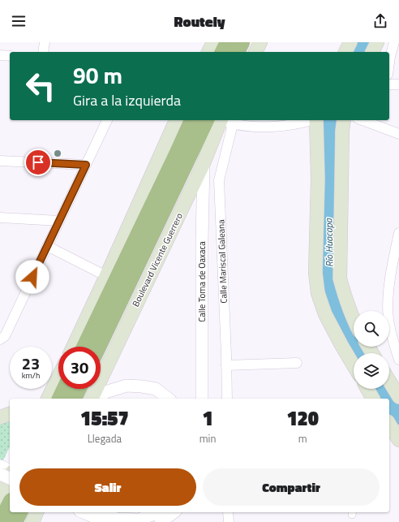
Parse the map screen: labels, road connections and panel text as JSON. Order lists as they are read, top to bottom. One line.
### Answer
{"streets":{"highway":["Boulevard Vicente Guerrero"],"street":["Calle Mariscal Galeana","Calle Toma de Oaxaca"]},"crossings":[["Boulevard Vicente Guerrero","Calle Mariscal Galeana"],["Boulevard Vicente Guerrero","Calle Toma de Oaxaca"]],"water":["Río Huacapa"],"page":{"header":"Routely","turn":["90 m","Gira a la izquierda"],"speed":"23 km/h","limit":"30","eta":["15:57","Llegada","1","min","120","m"],"buttons":["Salir","Compartir"]}}
